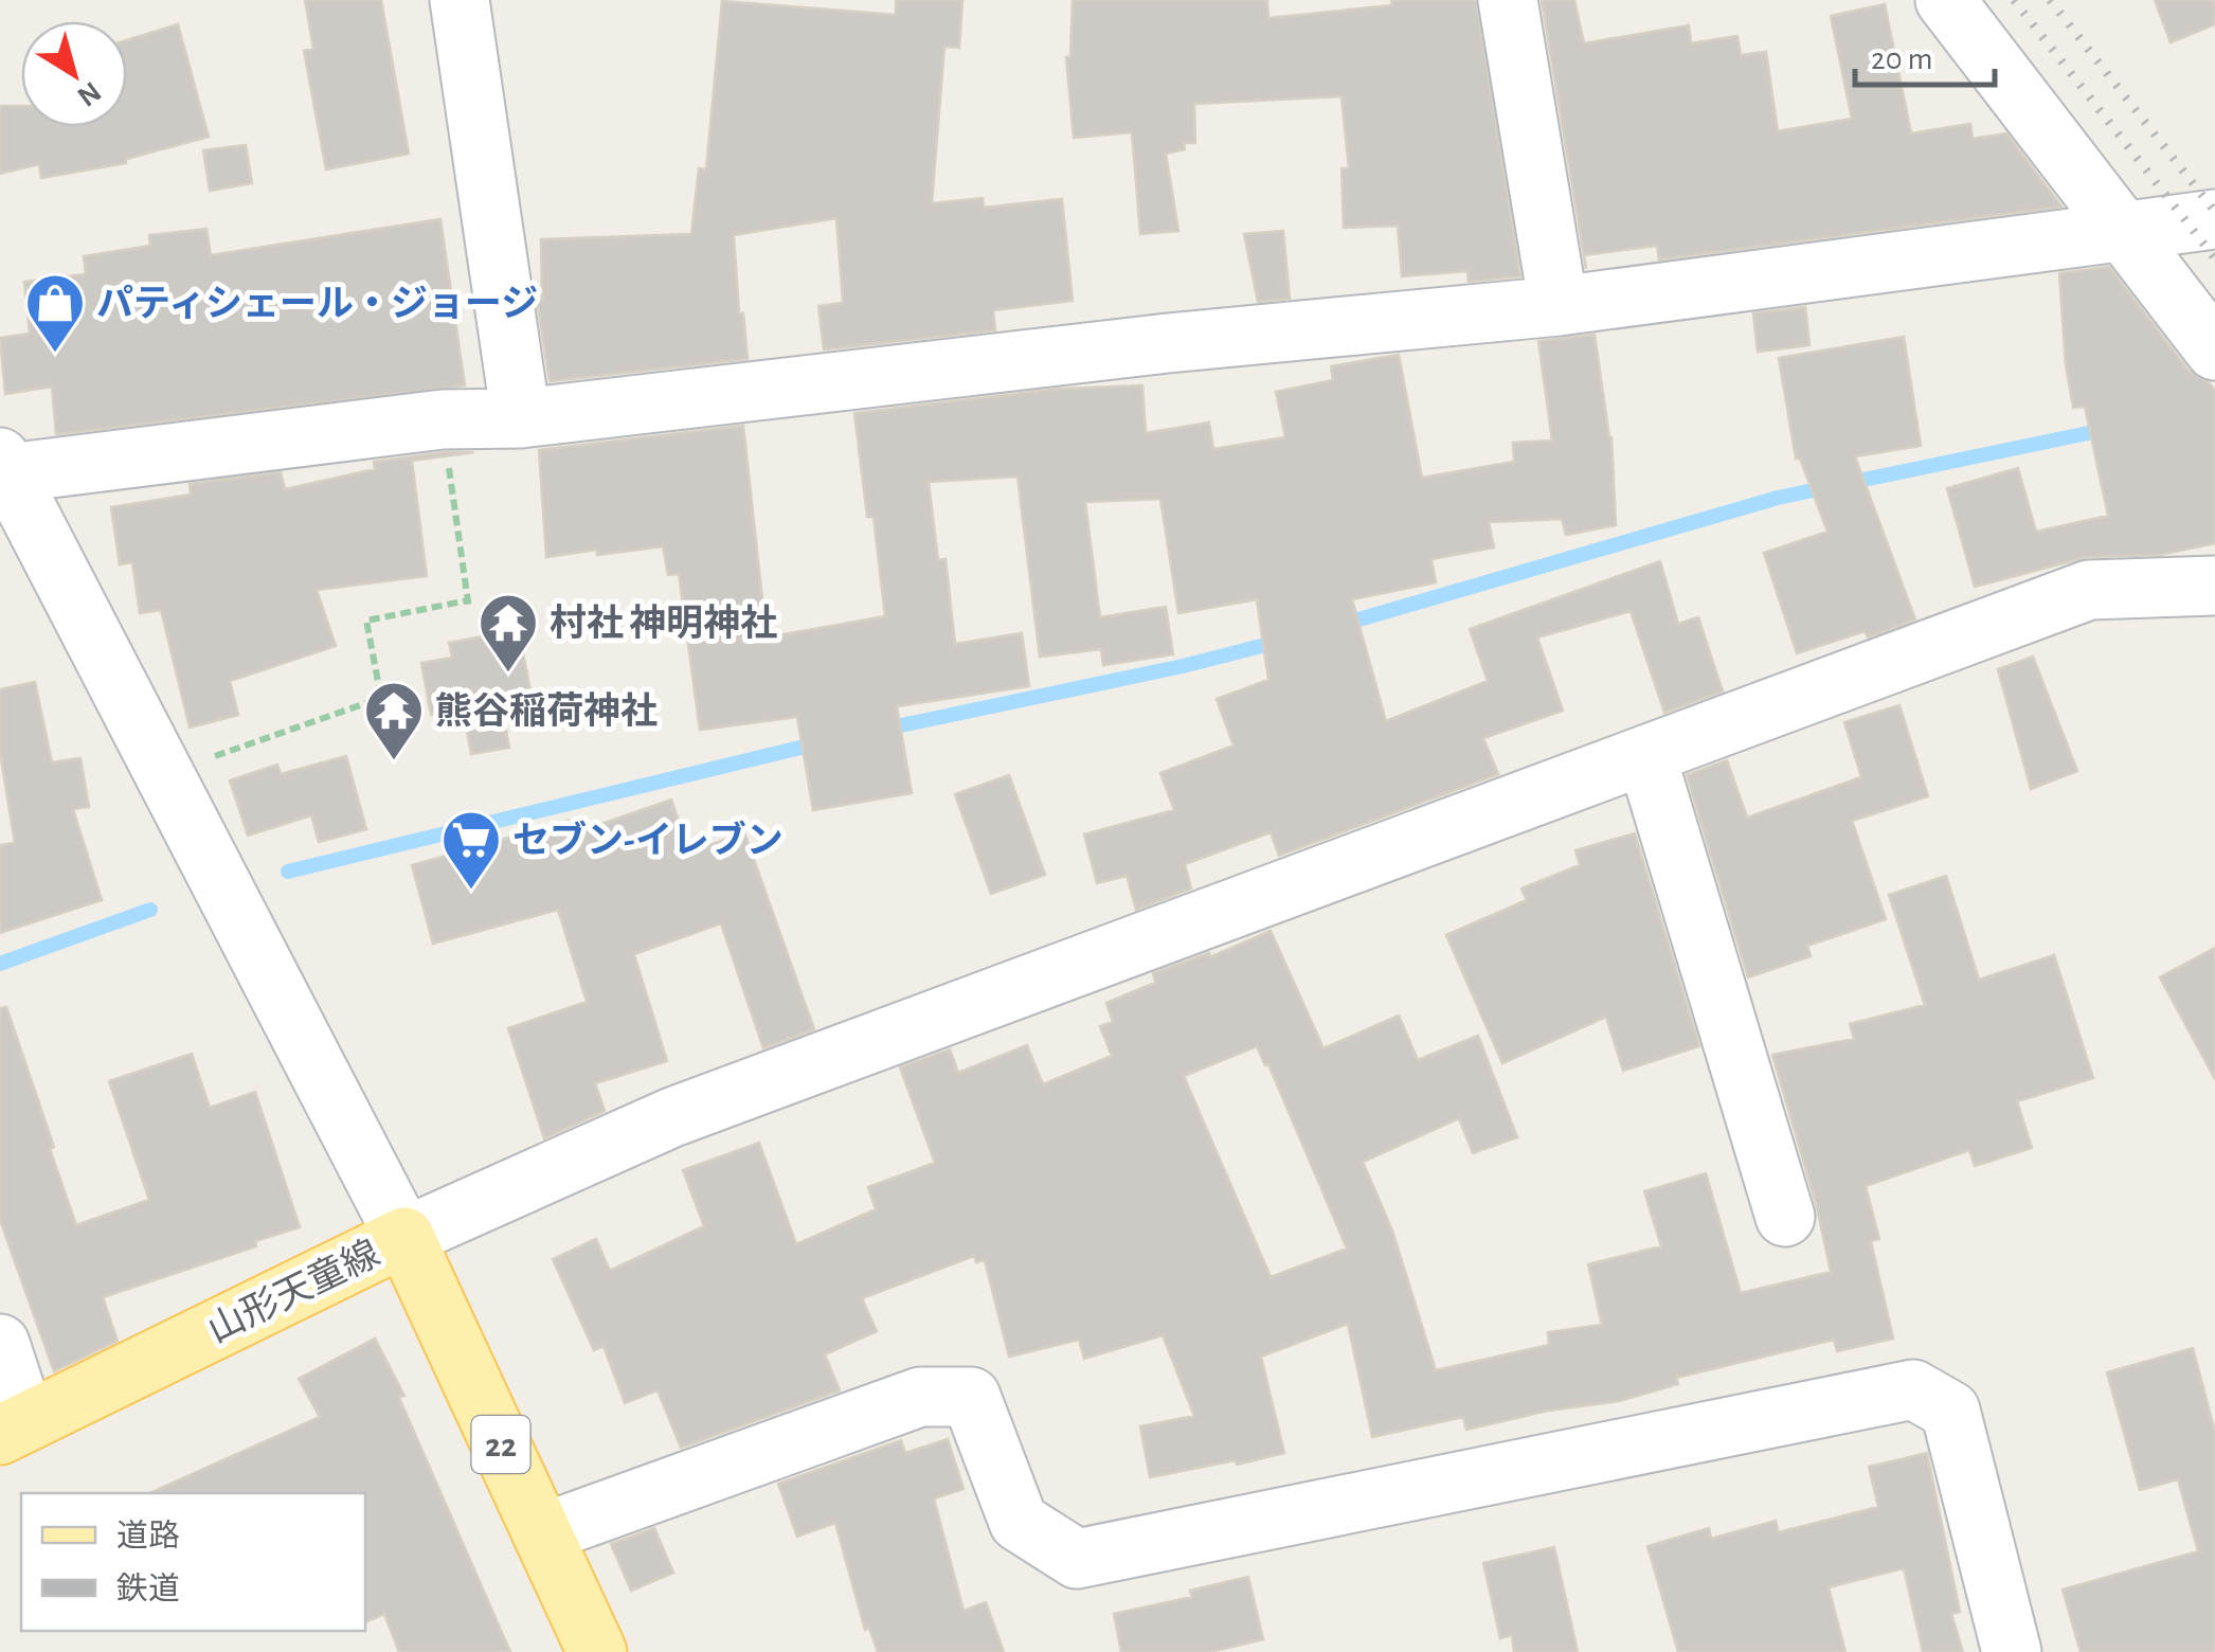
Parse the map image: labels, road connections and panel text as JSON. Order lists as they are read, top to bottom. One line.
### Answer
{"streets":{"main road":["山形天童線","22"]},"places":{"shop":["パティシェール・ジョージ"],"temple":["村社 神明神社","熊谷稲荷神社"],"supermarket":["セブン-イレブン"]},"legend":["道路","鉄道"],"scale_bar":"20 m","north":"bottom right"}
